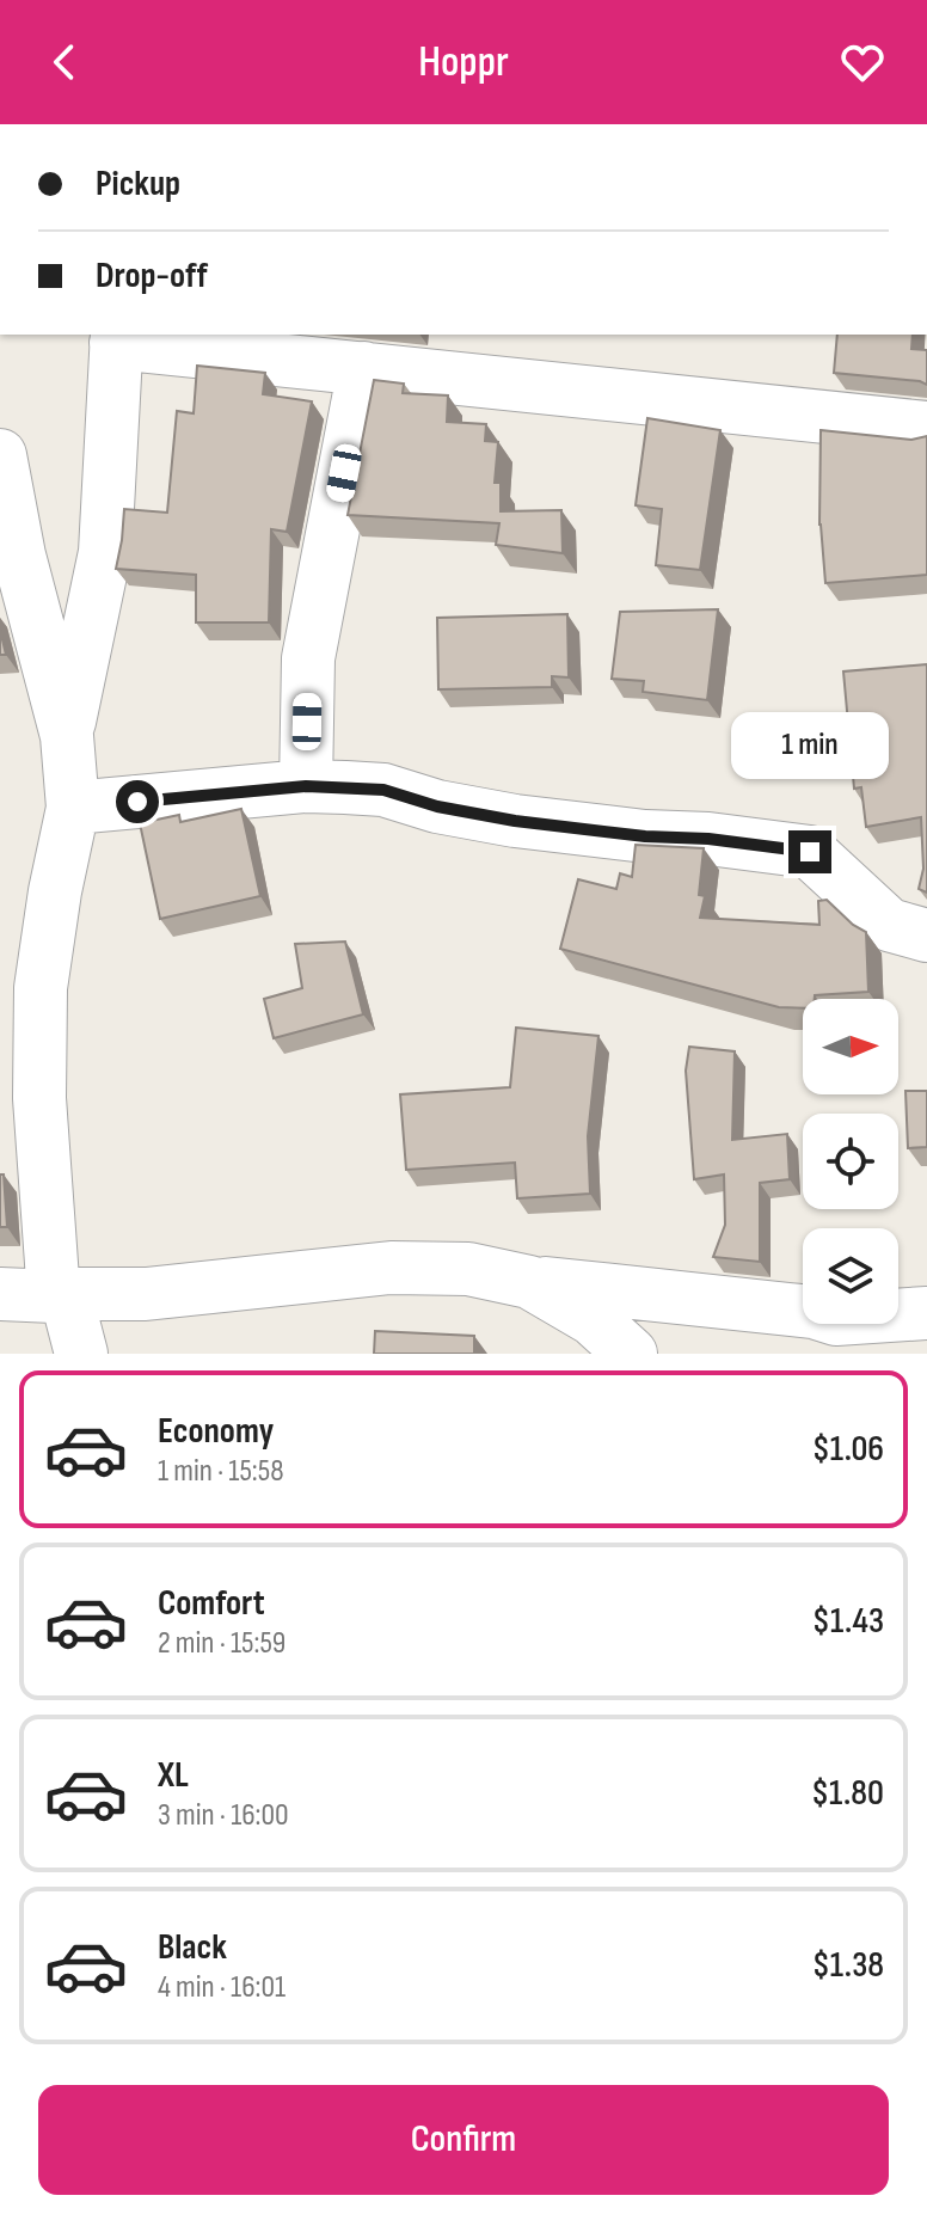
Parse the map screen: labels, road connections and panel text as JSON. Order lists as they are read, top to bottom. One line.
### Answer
{"north":"right","page":{"header":"Hoppr","banner":["Pickup","Drop-off"],"bubble":"1 min","list":[{"name":"Economy","note":"1 min · 15:58","value":"$1.06"},{"name":"Comfort","note":"2 min · 15:59","value":"$1.43"},{"name":"XL","note":"3 min · 16:00","value":"$1.80"},{"name":"Black","note":"4 min · 16:01","value":"$1.38"}],"buttons":"Confirm"}}
